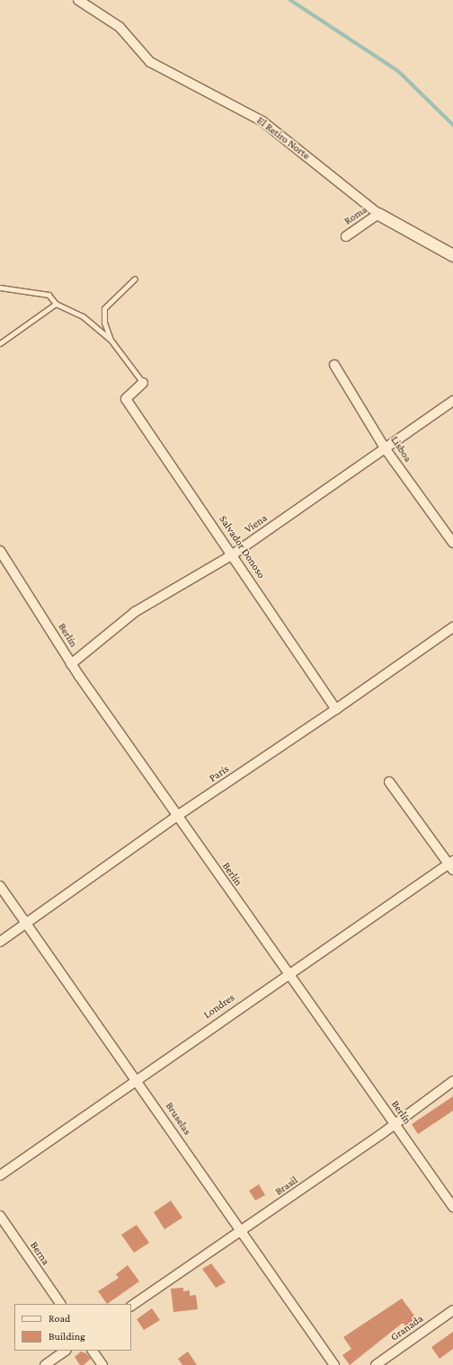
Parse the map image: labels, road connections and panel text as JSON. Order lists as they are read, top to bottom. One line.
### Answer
{"streets":{"street":["El Retiro Norte","Roma","Lisboa","Viena","Salvador Donoso","Berlín","París","Londres","Bruselas","Brasil","Berna","Granada"]},"crossings":[["El Retiro Norte","Roma"],["Lisboa","Viena"],["Viena","Salvador Donoso"],["Viena","Berlín"],["Salvador Donoso","París"],["Berlín","París"],["Berlín","Londres"],["Berlín","Brasil"],["París","Bruselas"],["Londres","Bruselas"],["Bruselas","Brasil"]],"legend":["Road","Building"]}
